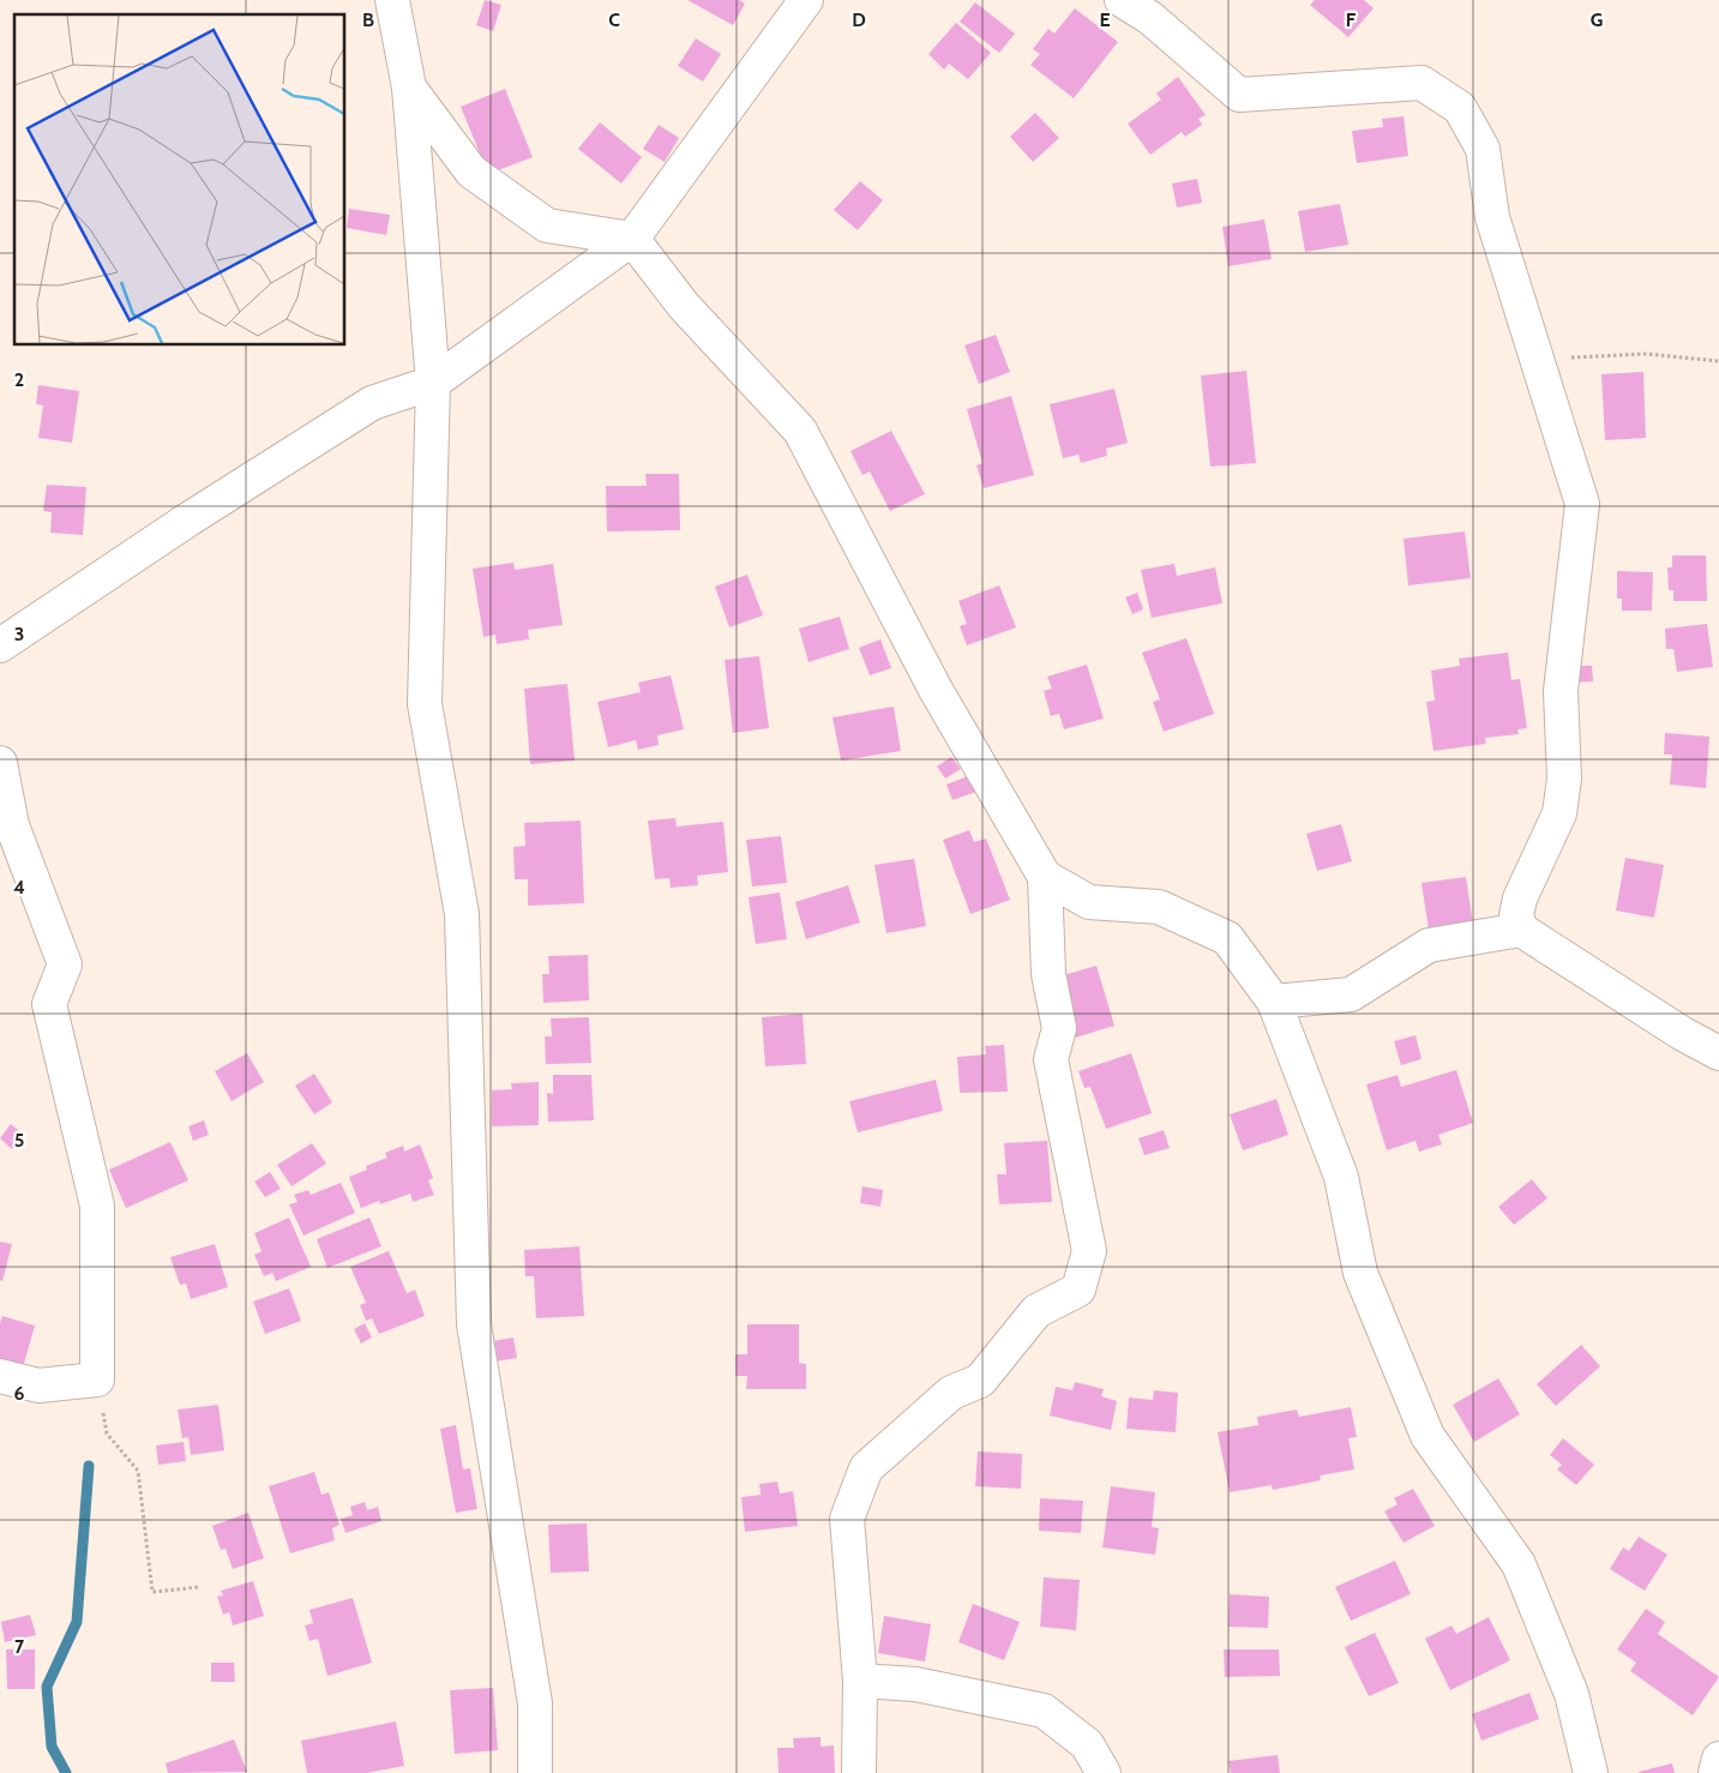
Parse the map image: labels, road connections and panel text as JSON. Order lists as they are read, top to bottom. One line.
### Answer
{"grid":{"columns":["B","C","D","E","F","G"],"rows":["2","3","4","5","6","7"]}}
